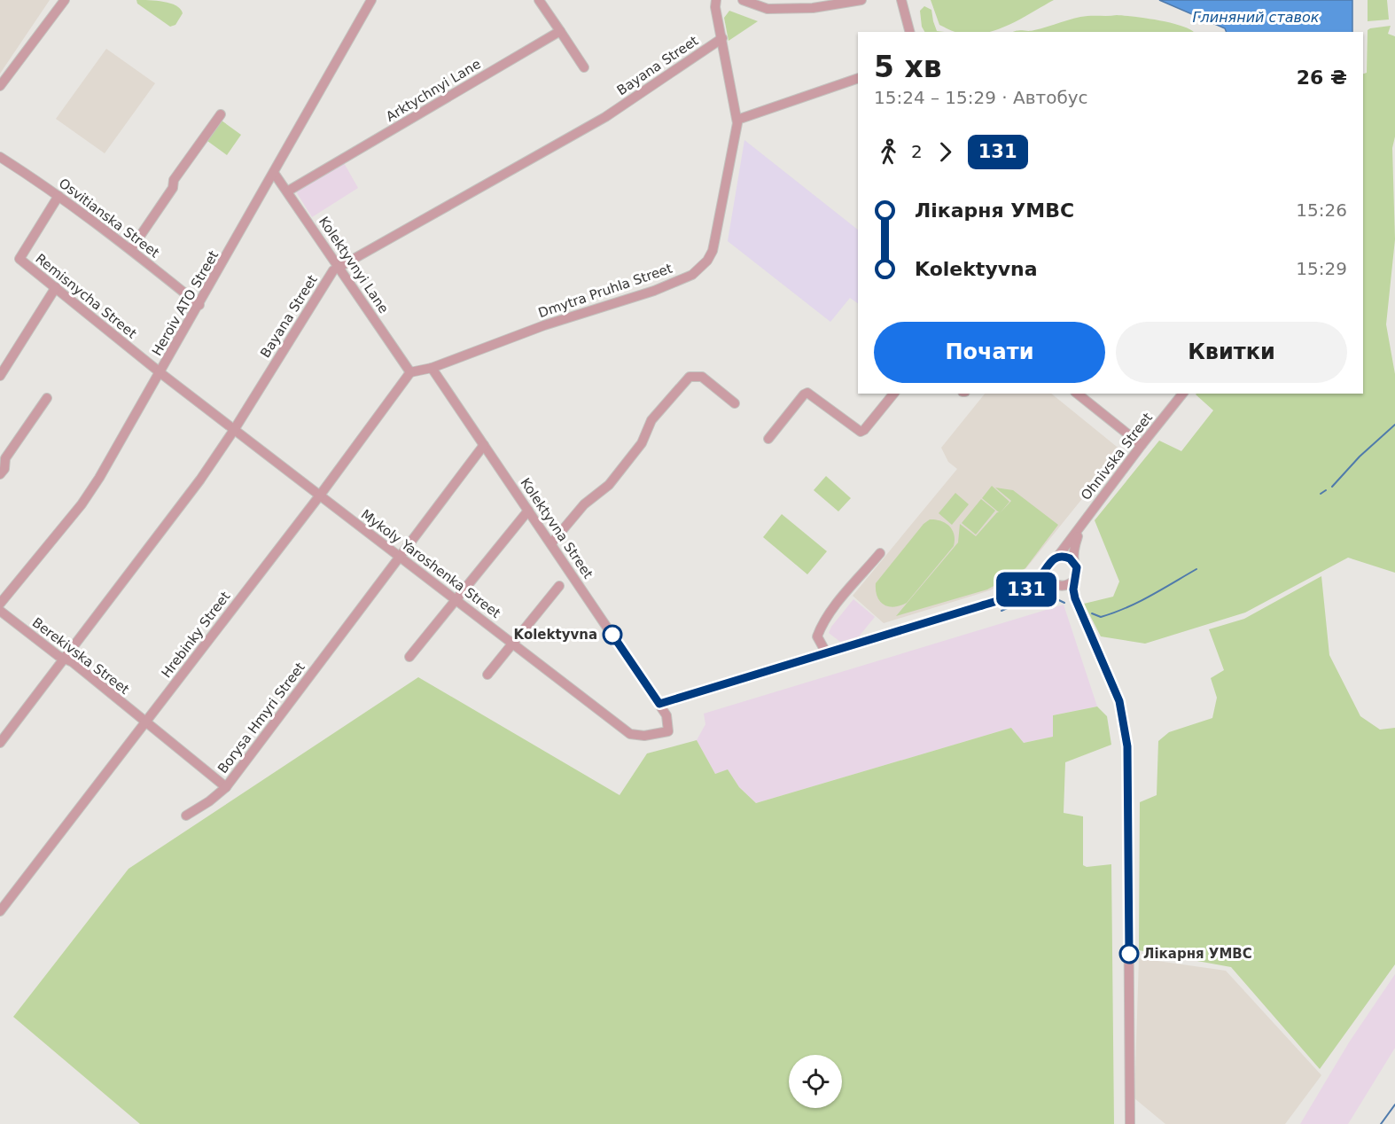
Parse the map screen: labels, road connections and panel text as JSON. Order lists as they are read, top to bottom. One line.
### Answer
{"streets":{"street":["Bayana Street","Arktychnyi Lane","Osvitianska Street","Kolektyvnyi Lane","Dmytra Pruhla Street","Remisnycha Street","Heroiv ATO Street","Ohnivska Street","Kolektyvna Street","Mykoly Yaroshenka Street","Hrebinky Street","Berekivska Street","Borysa Hmyri Street"]},"crossings":[["Bayana Street","Kolektyvnyi Lane"],["Bayana Street","Dmytra Pruhla Street"],["Bayana Street","Mykoly Yaroshenka Street"],["Bayana Street","Berekivska Street"],["Arktychnyi Lane","Kolektyvnyi Lane"],["Osvitianska Street","Remisnycha Street"],["Osvitianska Street","Heroiv ATO Street"],["Kolektyvnyi Lane","Dmytra Pruhla Street"],["Kolektyvnyi Lane","Heroiv ATO Street"],["Kolektyvnyi Lane","Hrebinky Street"],["Dmytra Pruhla Street","Kolektyvna Street"],["Dmytra Pruhla Street","Hrebinky Street"],["Remisnycha Street","Heroiv ATO Street"],["Remisnycha Street","Mykoly Yaroshenka Street"],["Heroiv ATO Street","Mykoly Yaroshenka Street"],["Kolektyvna Street","Mykoly Yaroshenka Street"],["Kolektyvna Street","Borysa Hmyri Street"],["Mykoly Yaroshenka Street","Hrebinky Street"],["Mykoly Yaroshenka Street","Borysa Hmyri Street"],["Hrebinky Street","Berekivska Street"],["Berekivska Street","Borysa Hmyri Street"]],"water":["Глиняний ставок"],"places":["Kolektyvna","Лікарня УМВС"],"lines":["bus line 131"],"page":{"on_map":"131","heading":["5 хв","15:24 – 15:29 · Автобус","26 ₴"],"legs":["2","131"],"list":[{"name":"Лікарня УМВС","value":"15:26"},{"name":"Kolektyvna","value":"15:29"}],"buttons":["Почати","Квитки"]}}
